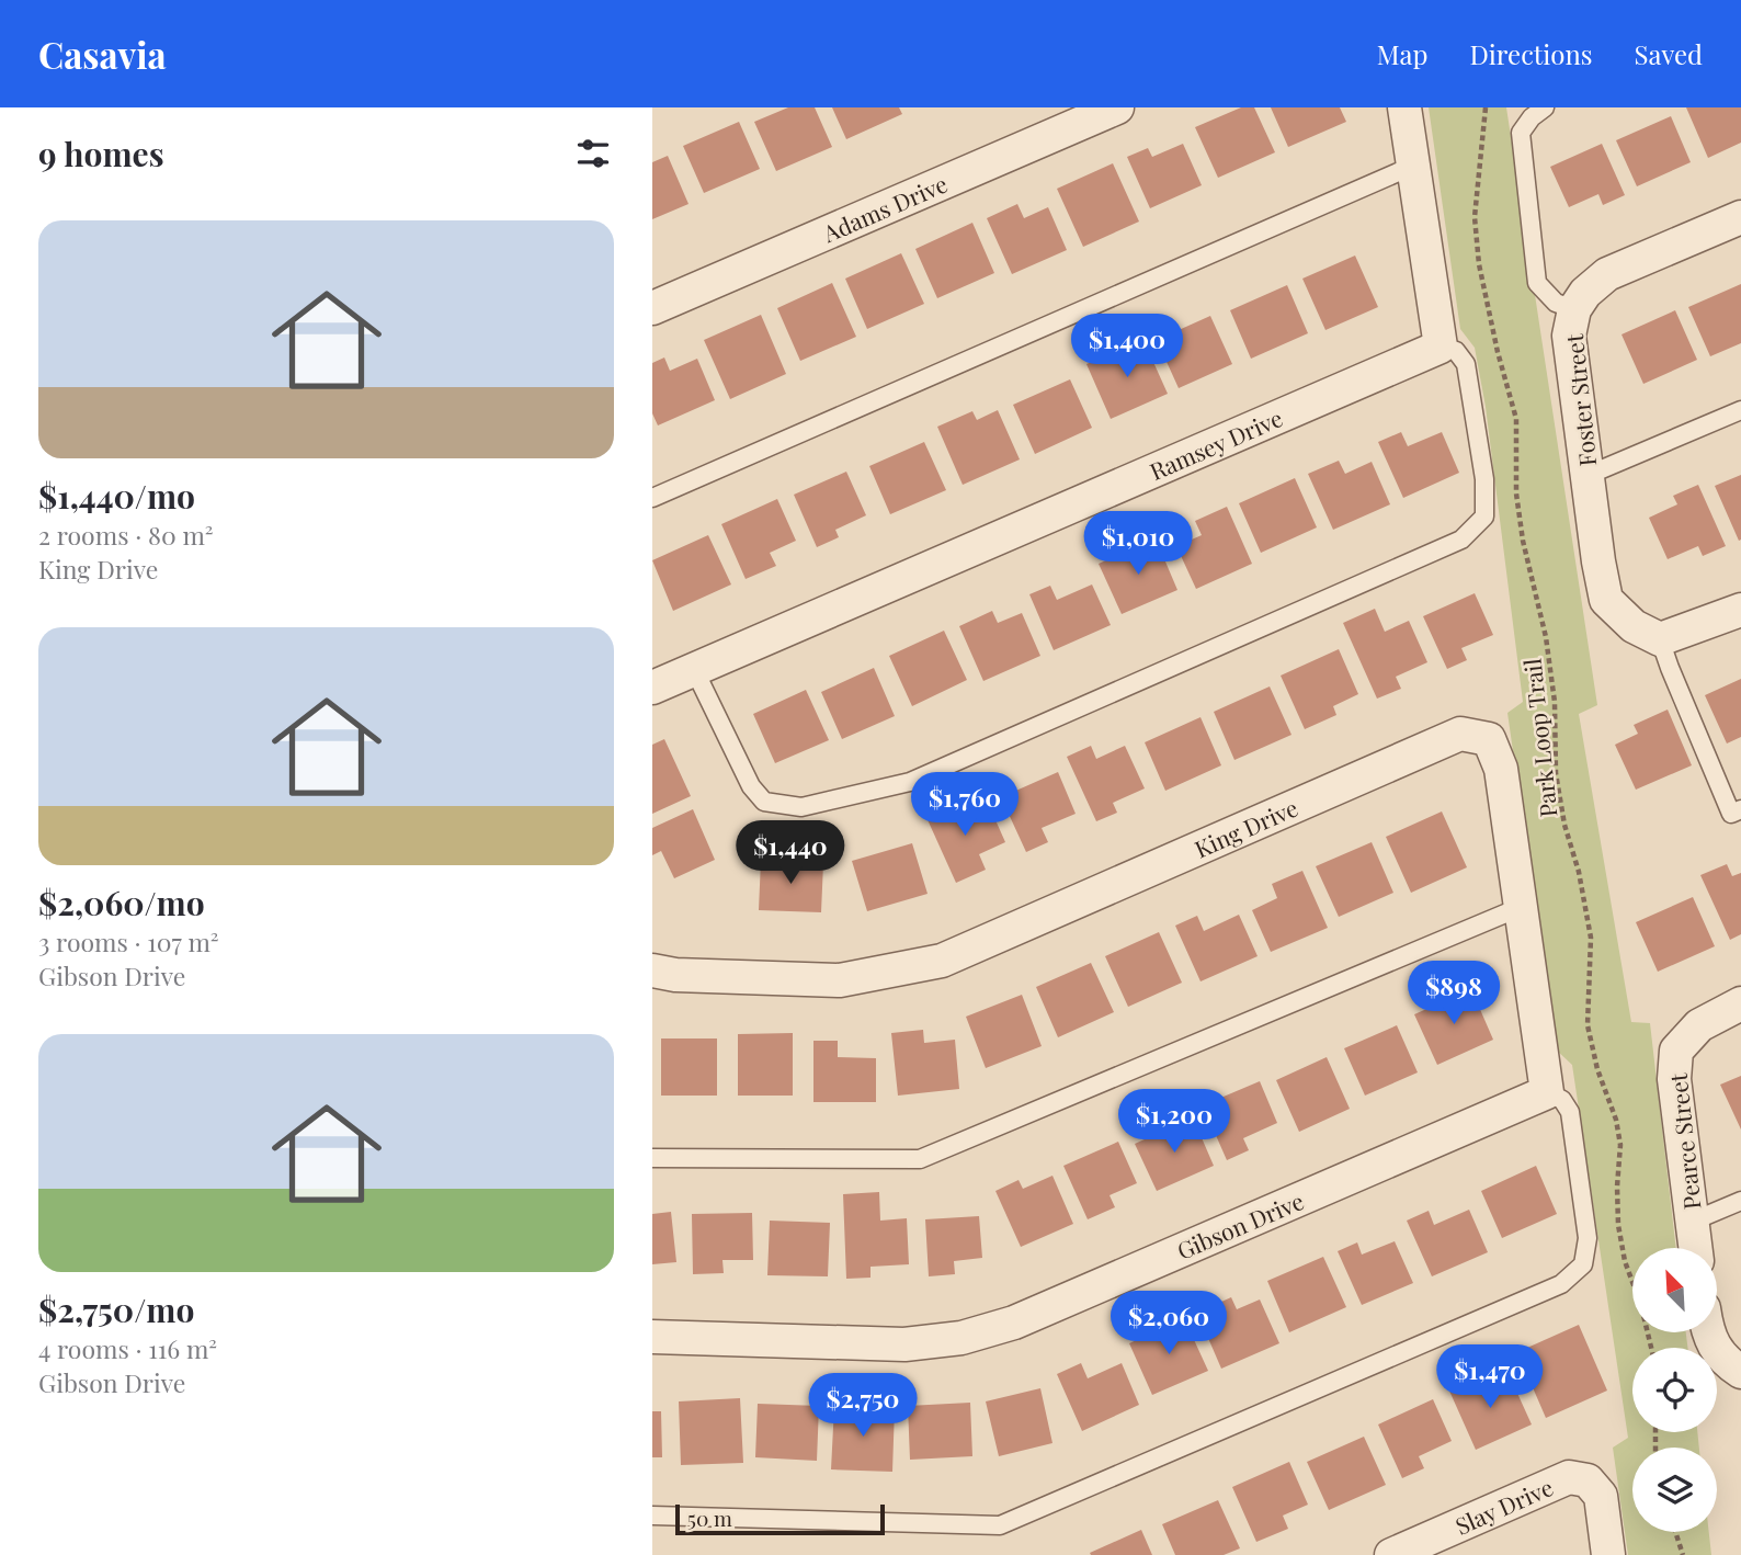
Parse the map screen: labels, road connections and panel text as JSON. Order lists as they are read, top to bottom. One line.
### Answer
{"streets":{"street":["Adams Drive","Foster Street","Ramsey Drive","King Drive","Pearce Street","Gibson Drive","Slay Drive"],"path":["Park Loop Trail"]},"crossings":[["King Drive","Gibson Drive"]],"scale_bar":"50 m","north":"top left","page":{"header":"Casavia","nav":["Map","Directions","Saved"],"heading":"9 homes","list":[{"name":"$1,440/mo","note":"2 rooms · 80 m² · King Drive"},{"name":"$2,060/mo","note":"3 rooms · 107 m² · Gibson Drive"},{"name":"$2,750/mo","note":"4 rooms · 116 m² · Gibson Drive"}],"price":["$1,400","$1,010","$1,760","$1,440","$898","$1,200","$2,060","$1,470","$2,750"],"scale":"50 m"}}
